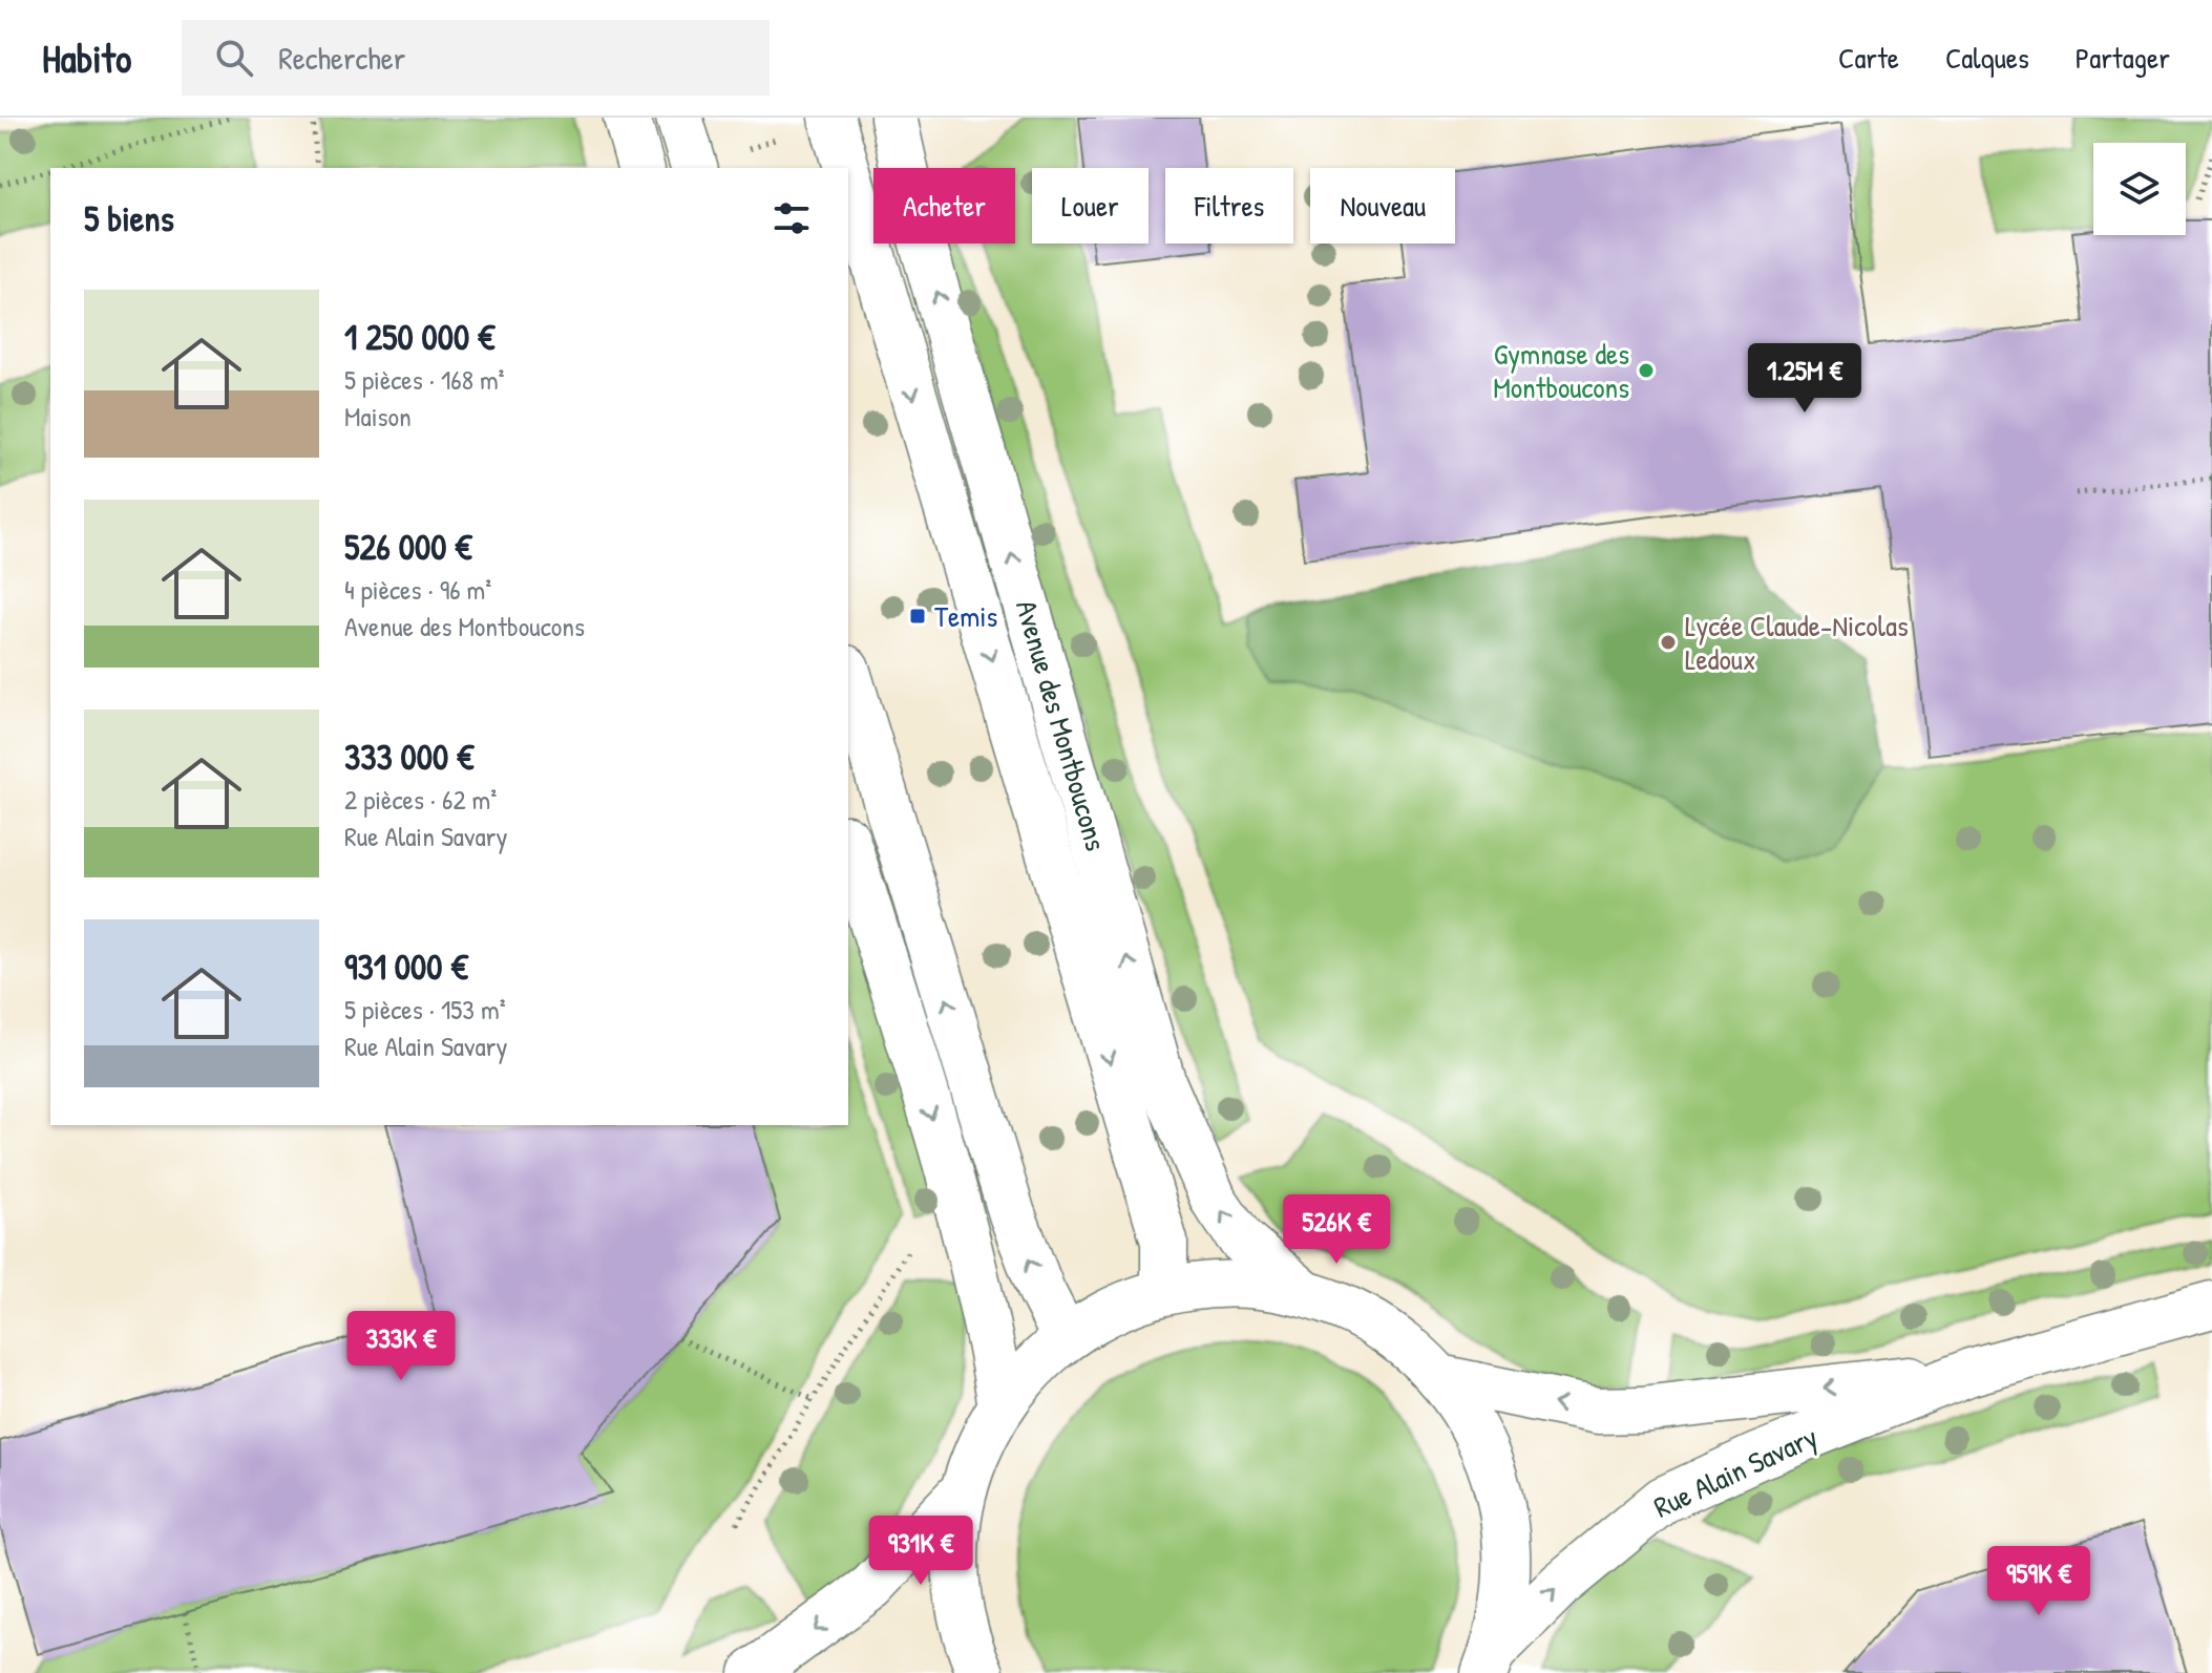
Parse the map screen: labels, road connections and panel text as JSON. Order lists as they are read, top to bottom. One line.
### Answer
{"streets":{"street":["Avenue des Montboucons","Rue Alain Savary"]},"places":{"other":["Gymnase des Montboucons","Lycée Claude-Nicolas Ledoux"],"transit":["Temis"]},"page":{"header":"Habito","search":"Rechercher","nav":["Carte","Calques","Partager"],"chip":["Acheter","Louer","Filtres","Nouveau"],"heading":"5 biens","list":[{"name":"1 250 000 €","note":"5 pièces · 168 m² · Maison"},{"name":"526 000 €","note":"4 pièces · 96 m² · Avenue des Montboucons"},{"name":"333 000 €","note":"2 pièces · 62 m² · Rue Alain Savary"},{"name":"931 000 €","note":"5 pièces · 153 m² · Rue Alain Savary"}],"price":["1.25M €","526K €","333K €","931K €","959K €"]}}
